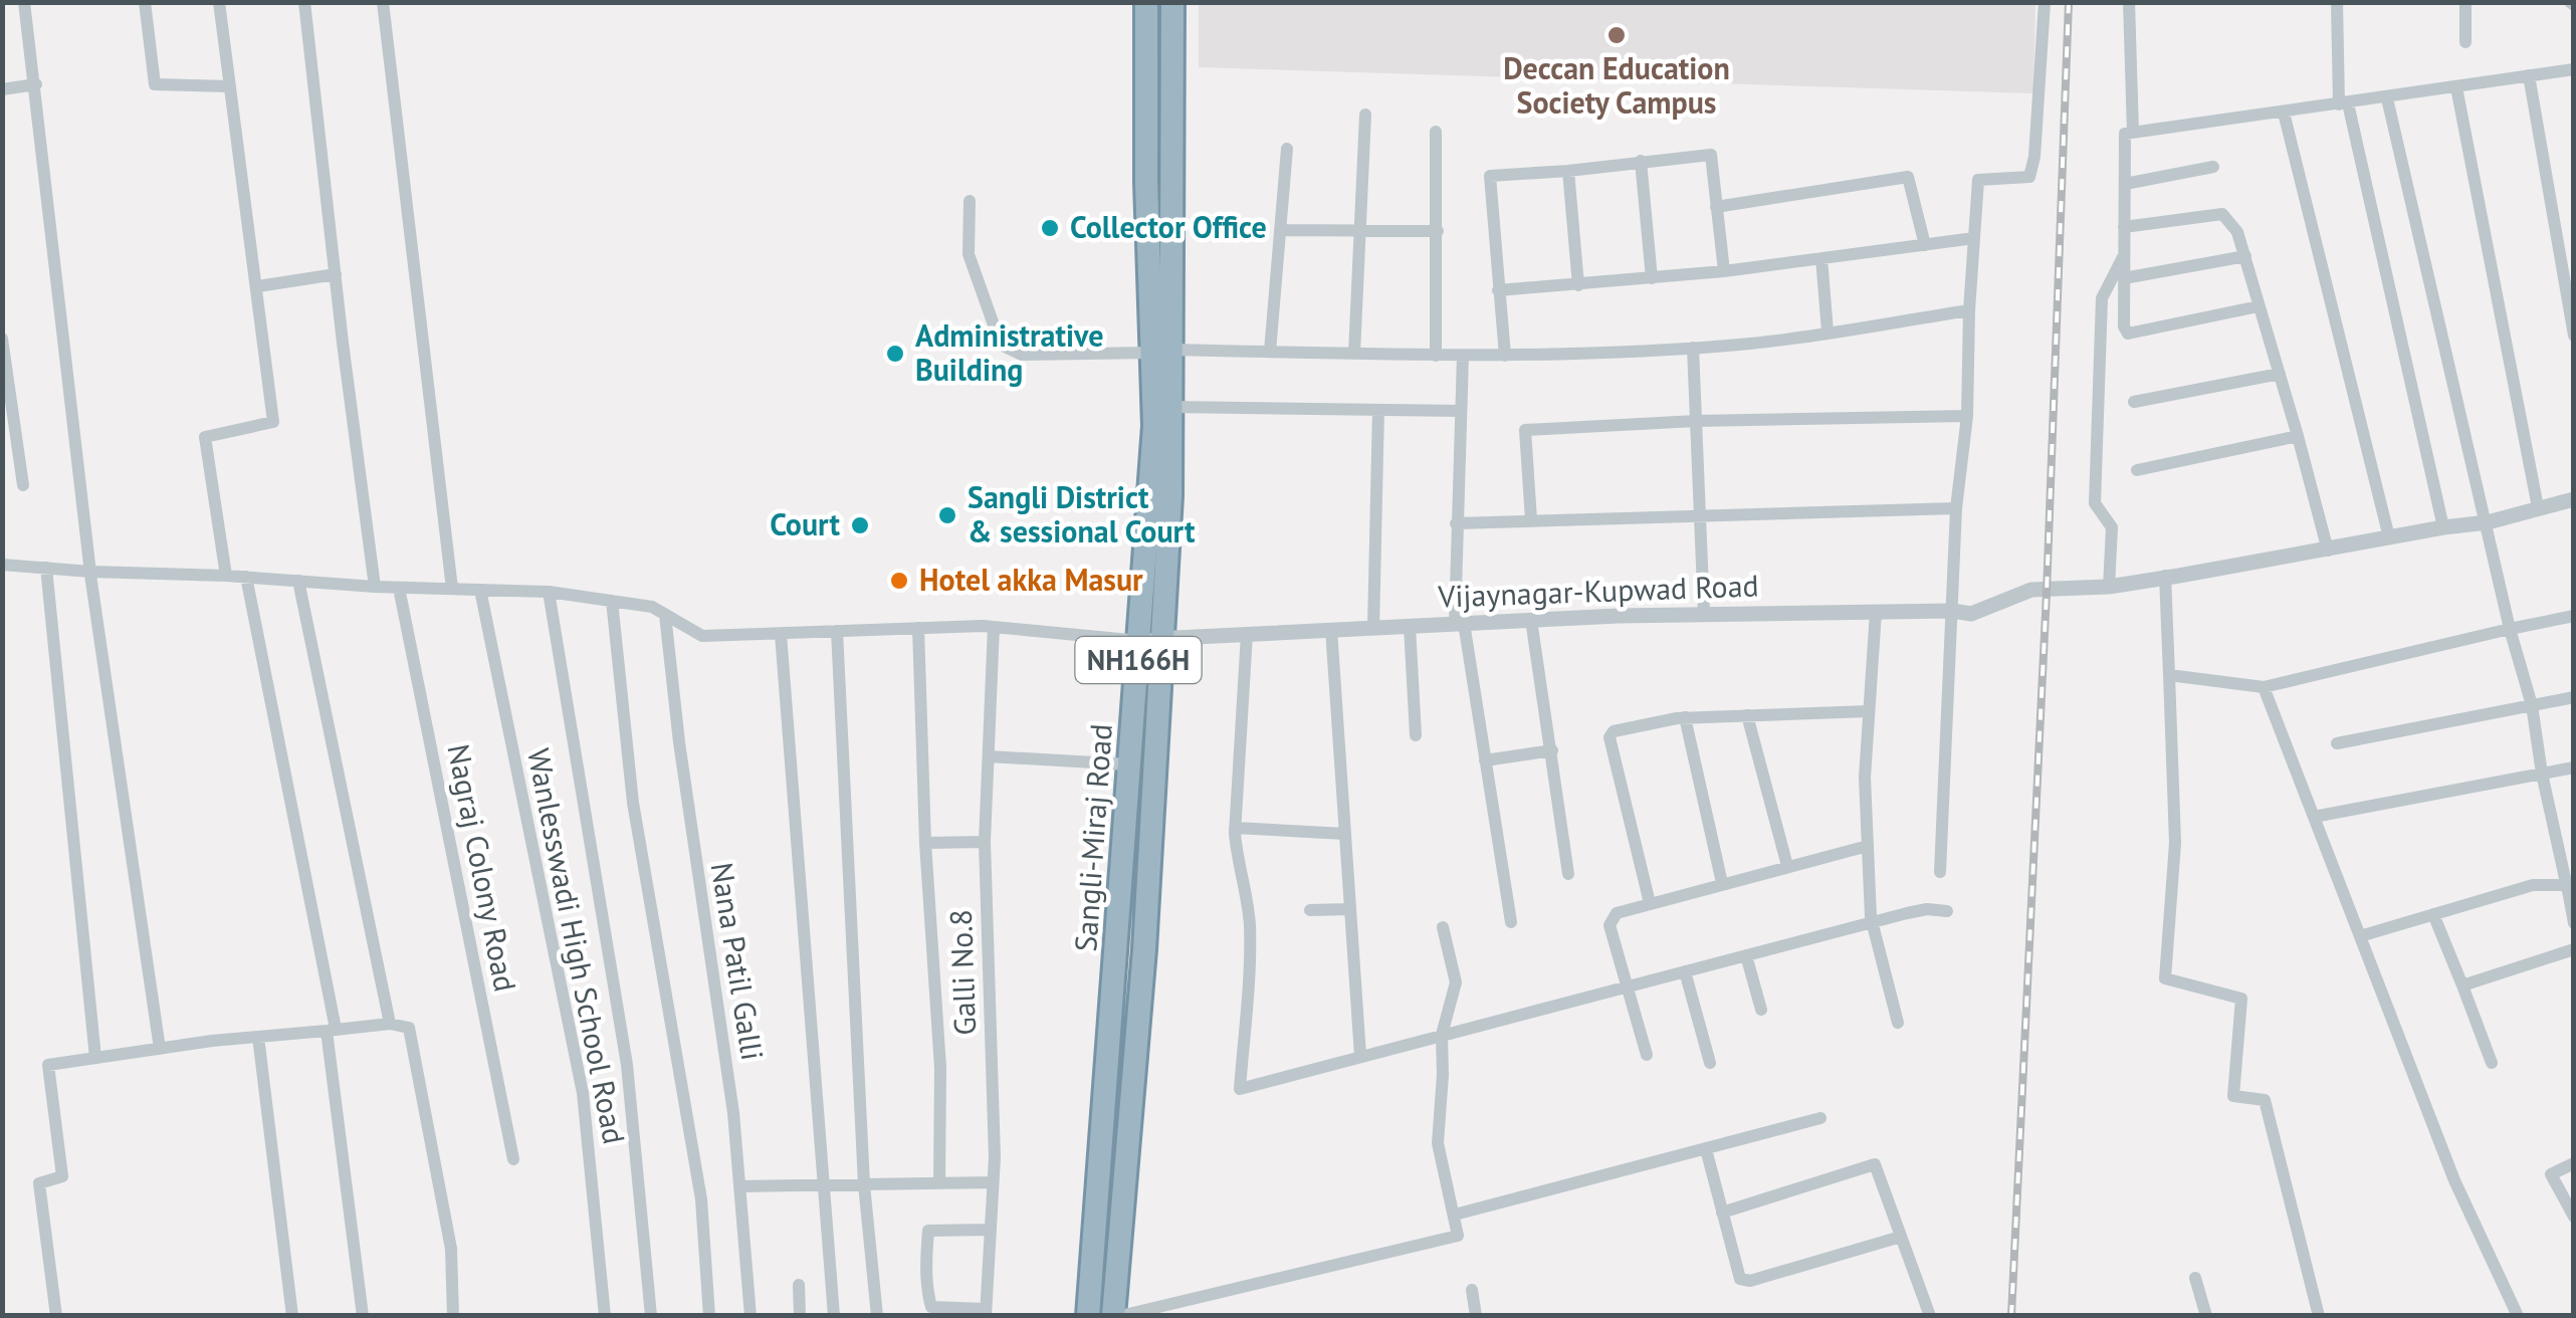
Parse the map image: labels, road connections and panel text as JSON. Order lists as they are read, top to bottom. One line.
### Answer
{"streets":{"highway":["NH166H","Sangli-Miraj Road"],"street":["Vijaynagar-Kupwad Road","Nagraj Colony Road","Wanlesswadi High School Road","Nana Patil Galli","Galli No.8"]},"crossings":[["Vijaynagar-Kupwad Road","Sangli-Miraj Road"]],"places":["Deccan Education Society Campus","Collector Office","Administrative Building","Sangli District & sessional Court","Court","Hotel akka Masur"]}
